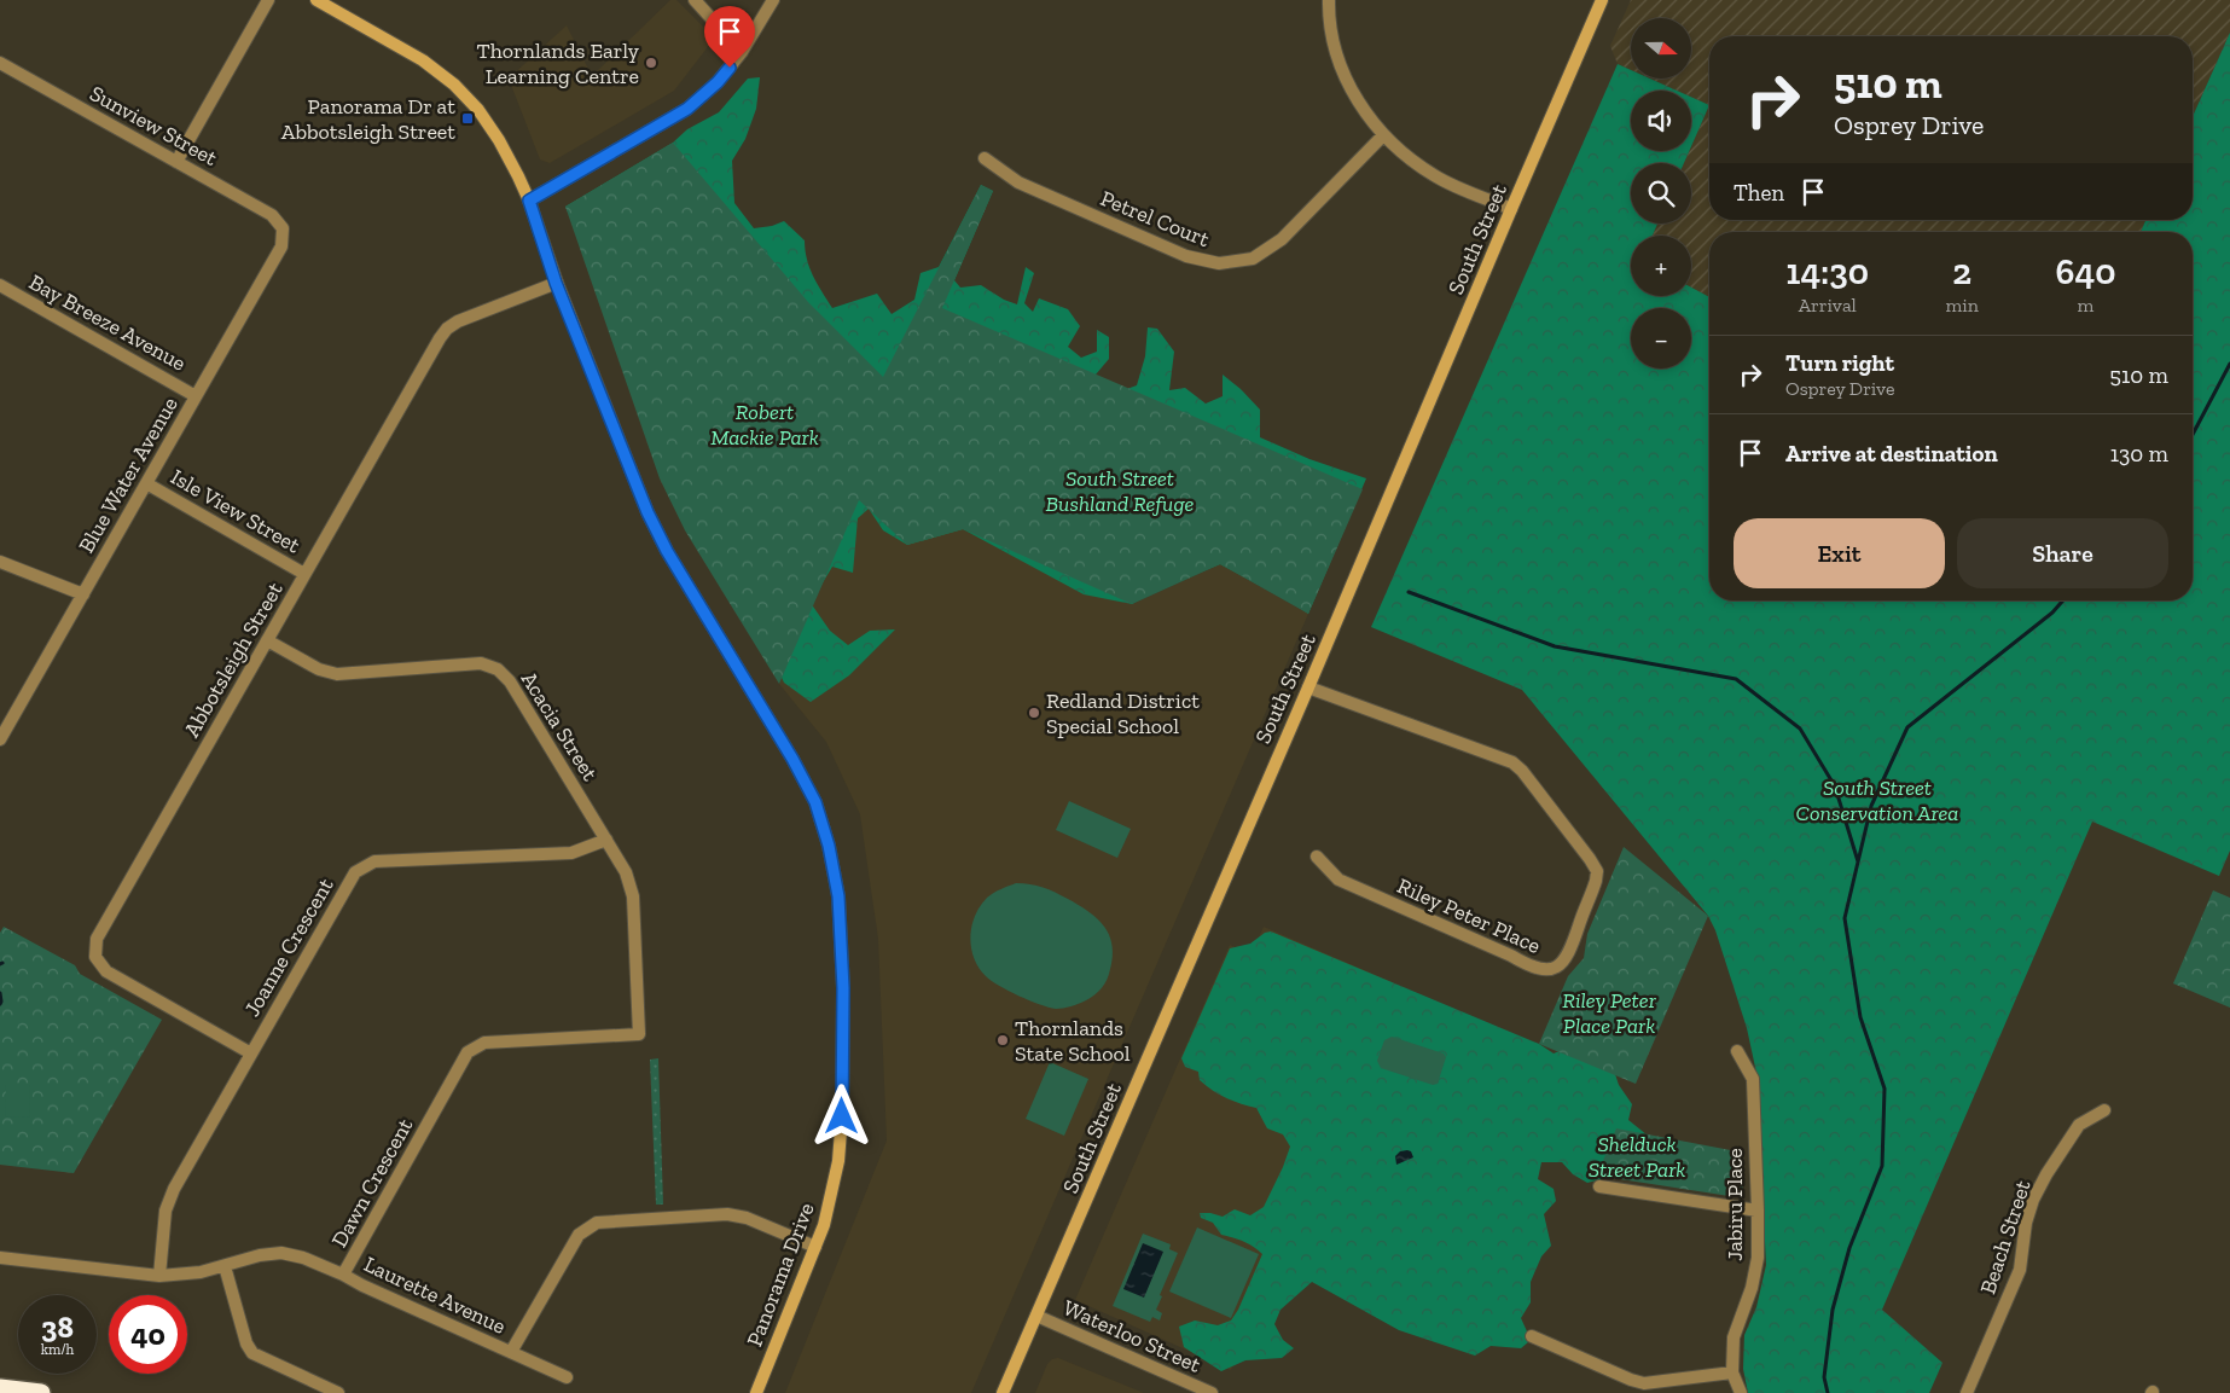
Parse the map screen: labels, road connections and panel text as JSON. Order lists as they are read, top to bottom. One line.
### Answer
{"streets":{"street":["Sunview Street","Petrel Court","South Street","Bay Breeze Avenue","Blue Water Avenue","Isle View Street","Abbotsleigh Street","Acacia Street","Riley Peter Place","Joanne Crescent","Dawn Crescent","Jabiru Place","Beach Street","Panorama Drive","Laurette Avenue","Waterloo Street"]},"crossings":[["Sunview Street","Blue Water Avenue"],["South Street","Riley Peter Place"],["South Street","Waterloo Street"],["Bay Breeze Avenue","Blue Water Avenue"],["Blue Water Avenue","Isle View Street"],["Isle View Street","Abbotsleigh Street"],["Abbotsleigh Street","Acacia Street"],["Abbotsleigh Street","Joanne Crescent"],["Abbotsleigh Street","Panorama Drive"],["Acacia Street","Joanne Crescent"],["Acacia Street","Dawn Crescent"],["Joanne Crescent","Dawn Crescent"],["Dawn Crescent","Laurette Avenue"],["Panorama Drive","Laurette Avenue"]],"parks":["Robert Mackie Park","South Street Bushland Refuge","South Street Conservation Area","Riley Peter Place Park","Shelduck Street Park"],"places":{"other":["Thornlands Early Learning Centre","Redland District Special School","Thornlands State School"],"transit":["Panorama Dr at Abbotsleigh Street"]},"north":"right","page":{"map_buttons":["+","−"],"turn":["510 m","Osprey Drive"],"then":"Then","eta":["14:30","Arrival","2","min","640","m"],"list":[{"name":"Turn right","note":"Osprey Drive","value":"510 m"},{"name":"Arrive at destination","value":"130 m"}],"buttons":["Exit","Share"],"speed":"38 km/h","limit":"40"}}
